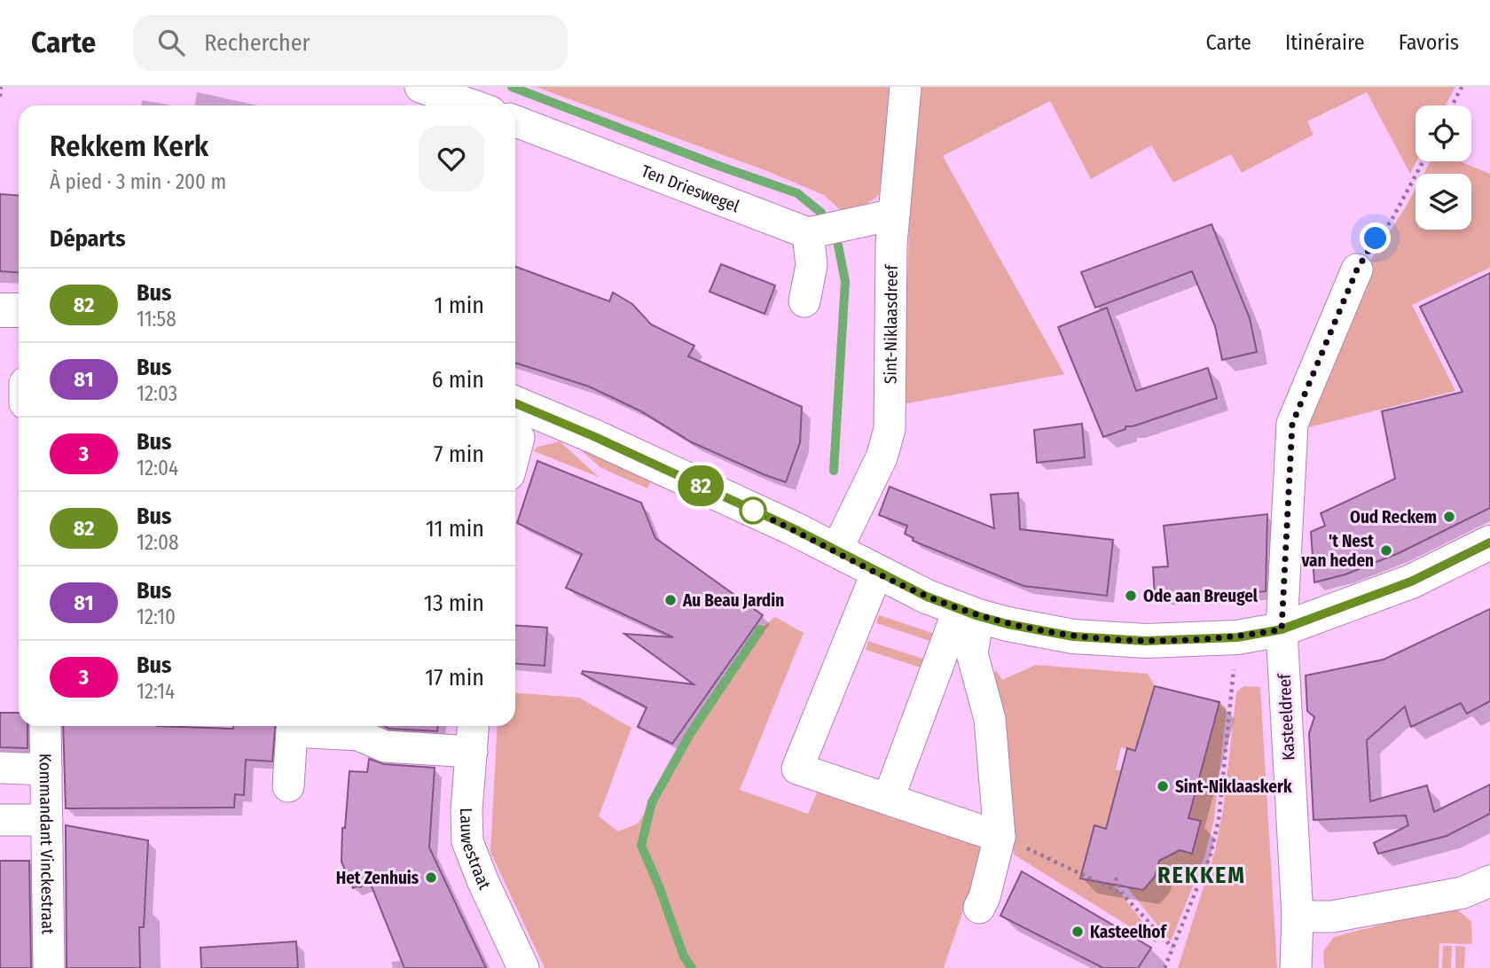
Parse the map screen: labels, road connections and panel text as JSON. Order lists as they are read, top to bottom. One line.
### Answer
{"streets":{"street":["Ten Drieswegel","Sint-Niklaasdreef","Kasteeldreef","Kommandant Vinckestraat","Lauwestraat"]},"districts":["REKKEM"],"places":["Oud Reckem","'t Nest van heden","Ode aan Breugel","Au Beau Jardin","Sint-Niklaaskerk","Het Zenhuis","Kasteelhof"],"lines":["bus line 82"],"page":{"header":"Carte","search":"Rechercher","nav":["Carte","Itinéraire","Favoris"],"on_map":"82","heading":[["Rekkem Kerk","À pied · 3 min · 200 m"],"Départs"],"list":[{"mark":"82","name":"Bus","note":"11:58","value":"1 min"},{"mark":"81","name":"Bus","note":"12:03","value":"6 min"},{"mark":"3","name":"Bus","note":"12:04","value":"7 min"},{"mark":"82","name":"Bus","note":"12:08","value":"11 min"},{"mark":"81","name":"Bus","note":"12:10","value":"13 min"},{"mark":"3","name":"Bus","note":"12:14","value":"17 min"}]}}
